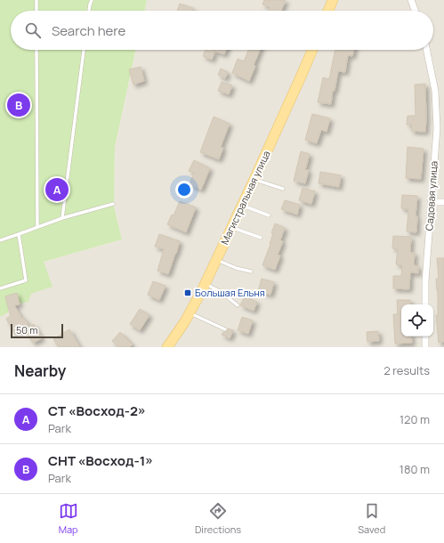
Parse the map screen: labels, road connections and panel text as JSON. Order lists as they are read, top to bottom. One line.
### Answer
{"streets":{"main road":["Магистральная улица"],"street":["Садовая улица"]},"places":{"transit":["Большая Ельня"]},"scale_bar":"50 m","page":{"search":"Search here","pins":["B","A"],"scale":"50 m","heading":["Nearby","2 results"],"list":[{"mark":"A","name":"СТ «Восход-2»","note":"Park","value":"120 m"},{"mark":"B","name":"СНТ «Восход-1»","note":"Park","value":"180 m"}],"nav":["Map","Directions","Saved"]}}
